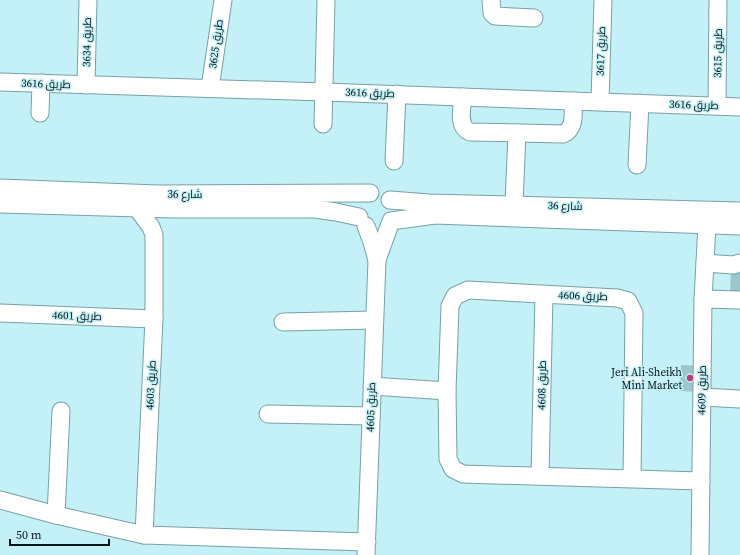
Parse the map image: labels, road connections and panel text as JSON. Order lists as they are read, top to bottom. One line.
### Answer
{"streets":{"street":["طريق 3634","طريق 3625","طريق 3617","طريق 3615","طريق 3616","شارع 36","طريق 4606","طريق 4601","طريق 4603","طريق 4608","طريق 4609","طريق 4605"]},"crossings":[["طريق 3634","طريق 3616"],["طريق 3625","طريق 3616"],["طريق 3617","طريق 3616"],["طريق 3615","طريق 3616"],["شارع 36","طريق 4603"],["شارع 36","طريق 4609"],["شارع 36","طريق 4605"],["طريق 4606","طريق 4608"],["طريق 4606","طريق 4609"],["طريق 4601","طريق 4603"]],"places":["Jeri Ali-Sheikh Mini Market"],"scale_bar":"50 m"}
